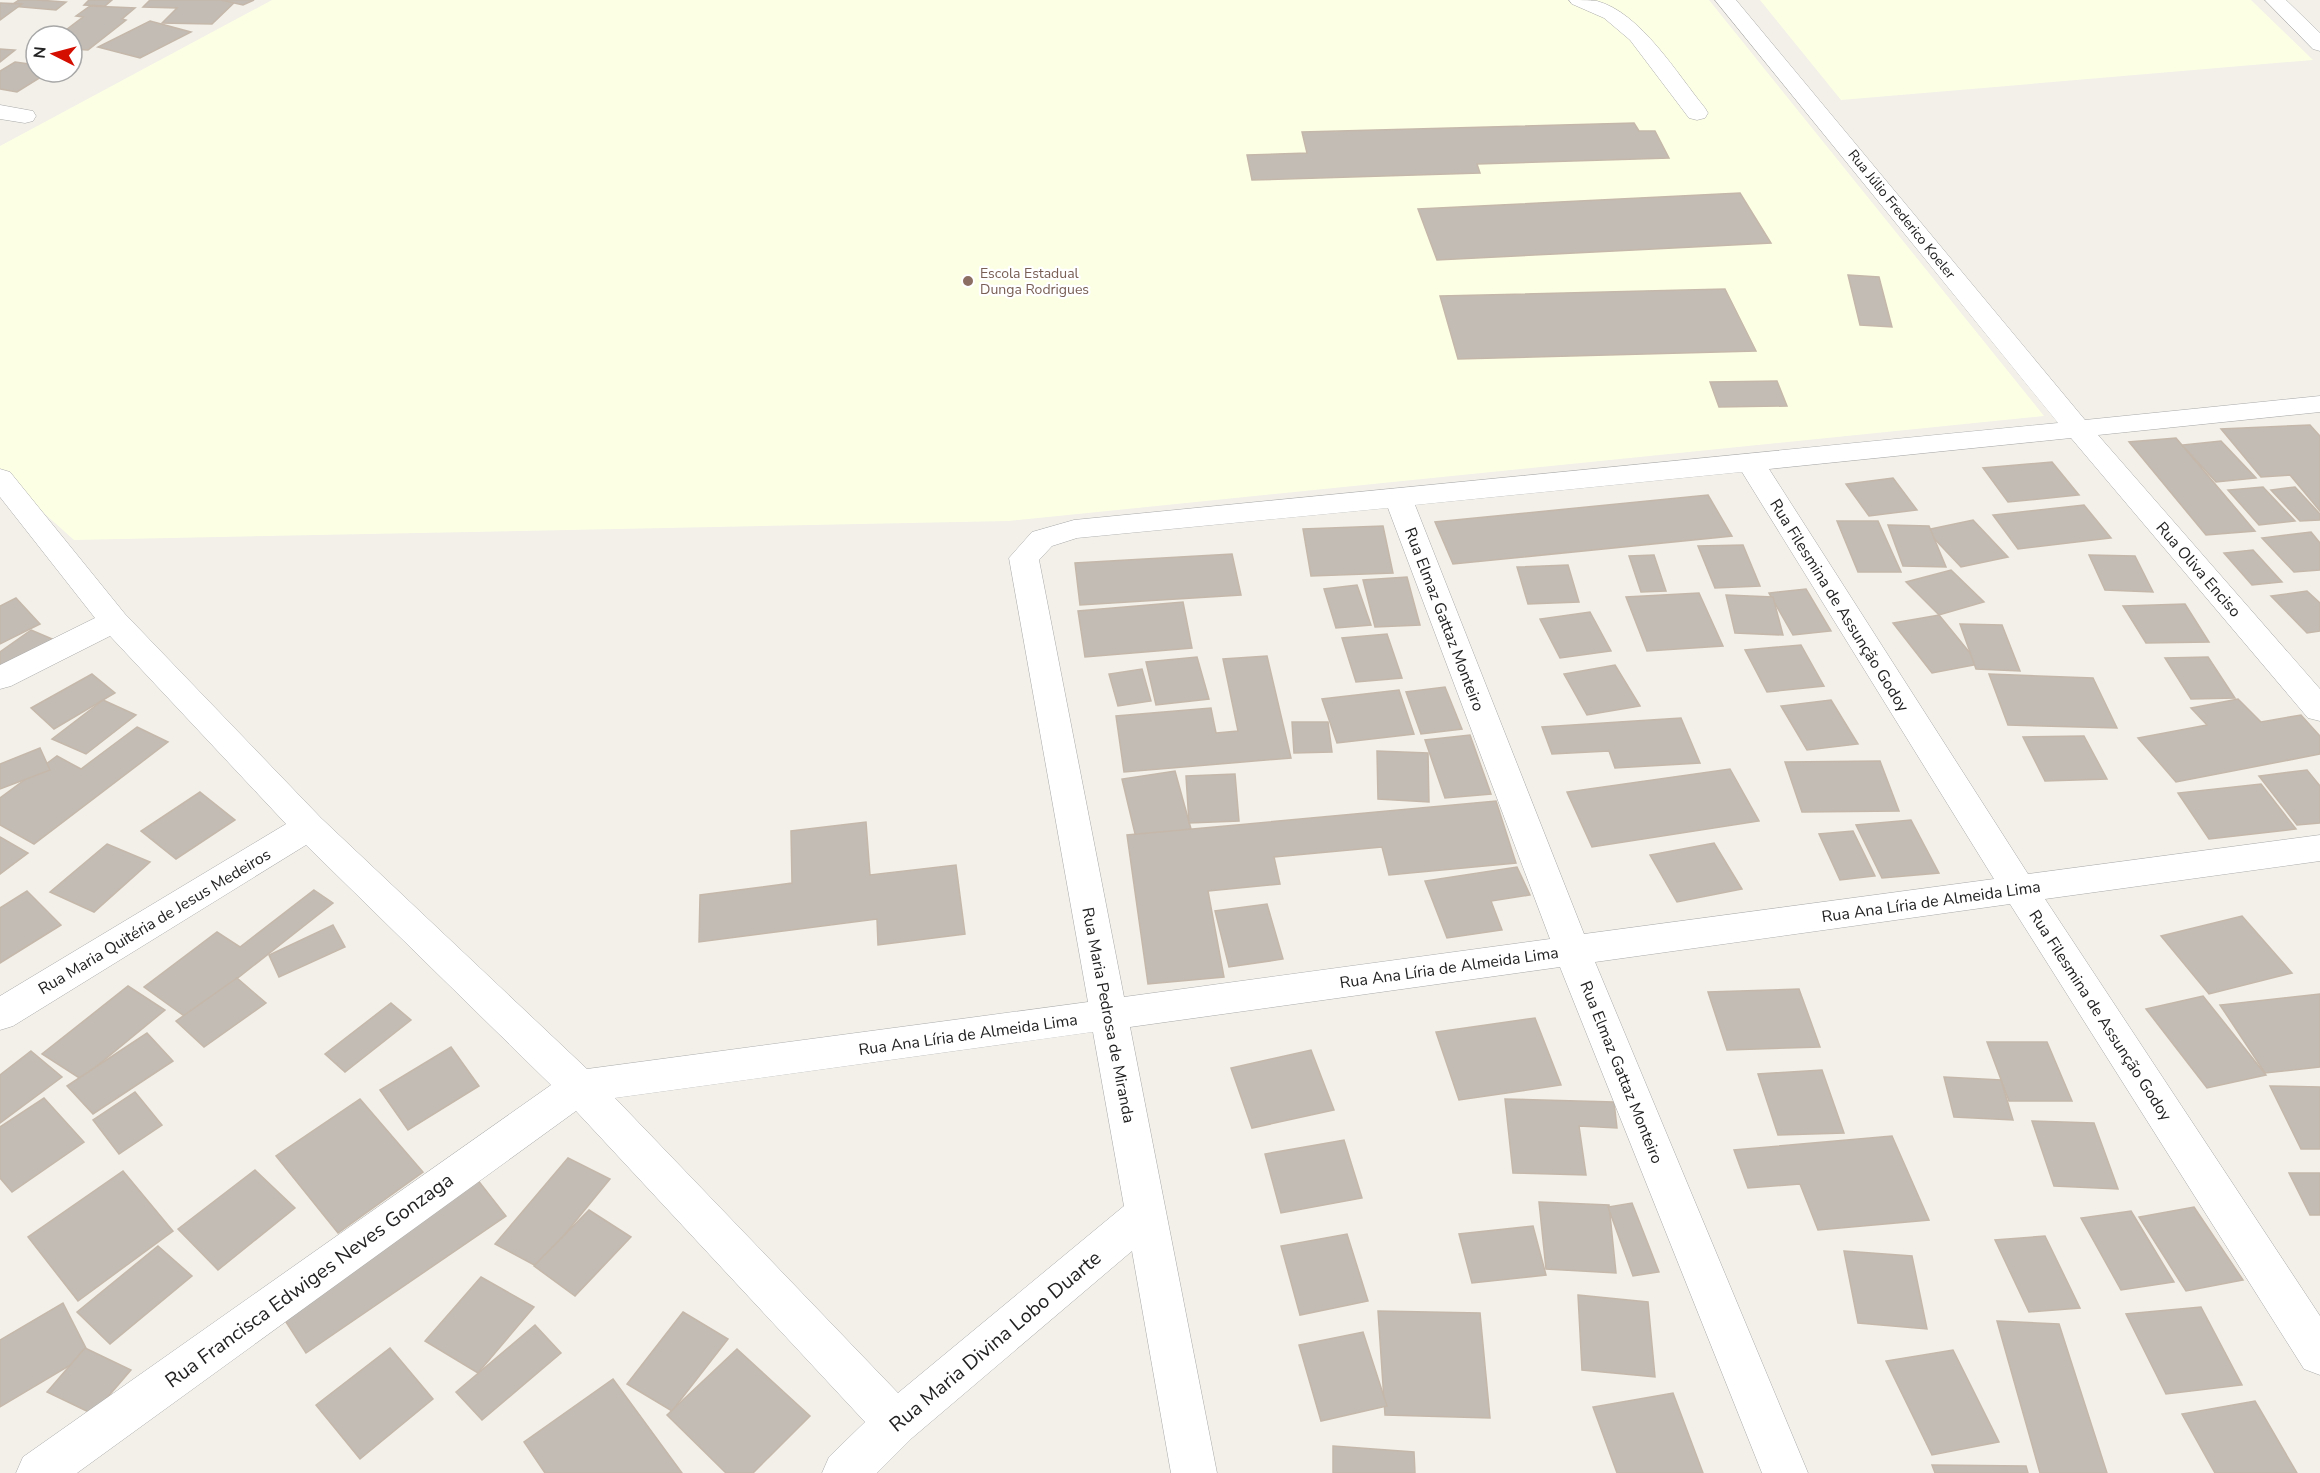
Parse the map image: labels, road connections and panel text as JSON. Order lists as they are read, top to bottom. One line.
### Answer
{"streets":{"street":["Rua Júlio Frederico Koeler","Rua Oliva Enciso","Rua Filesmina de Assunção Godoy","Rua Elmaz Gattaz Monteiro","Rua Ana Líria de Almeida Lima","Rua Maria Quitéria de Jesus Medeiros","Rua Maria Pedrosa de Miranda","Rua Francisca Edwiges Neves Gonzaga","Rua Maria Divina Lobo Duarte"]},"crossings":[["Rua Júlio Frederico Koeler","Rua Oliva Enciso"],["Rua Filesmina de Assunção Godoy","Rua Ana Líria de Almeida Lima"],["Rua Elmaz Gattaz Monteiro","Rua Ana Líria de Almeida Lima"],["Rua Elmaz Gattaz Monteiro","Rua Maria Pedrosa de Miranda"],["Rua Ana Líria de Almeida Lima","Rua Maria Pedrosa de Miranda"],["Rua Ana Líria de Almeida Lima","Rua Francisca Edwiges Neves Gonzaga"],["Rua Maria Pedrosa de Miranda","Rua Maria Divina Lobo Duarte"]],"places":["Escola Estadual Dunga Rodrigues"],"north":"left"}
